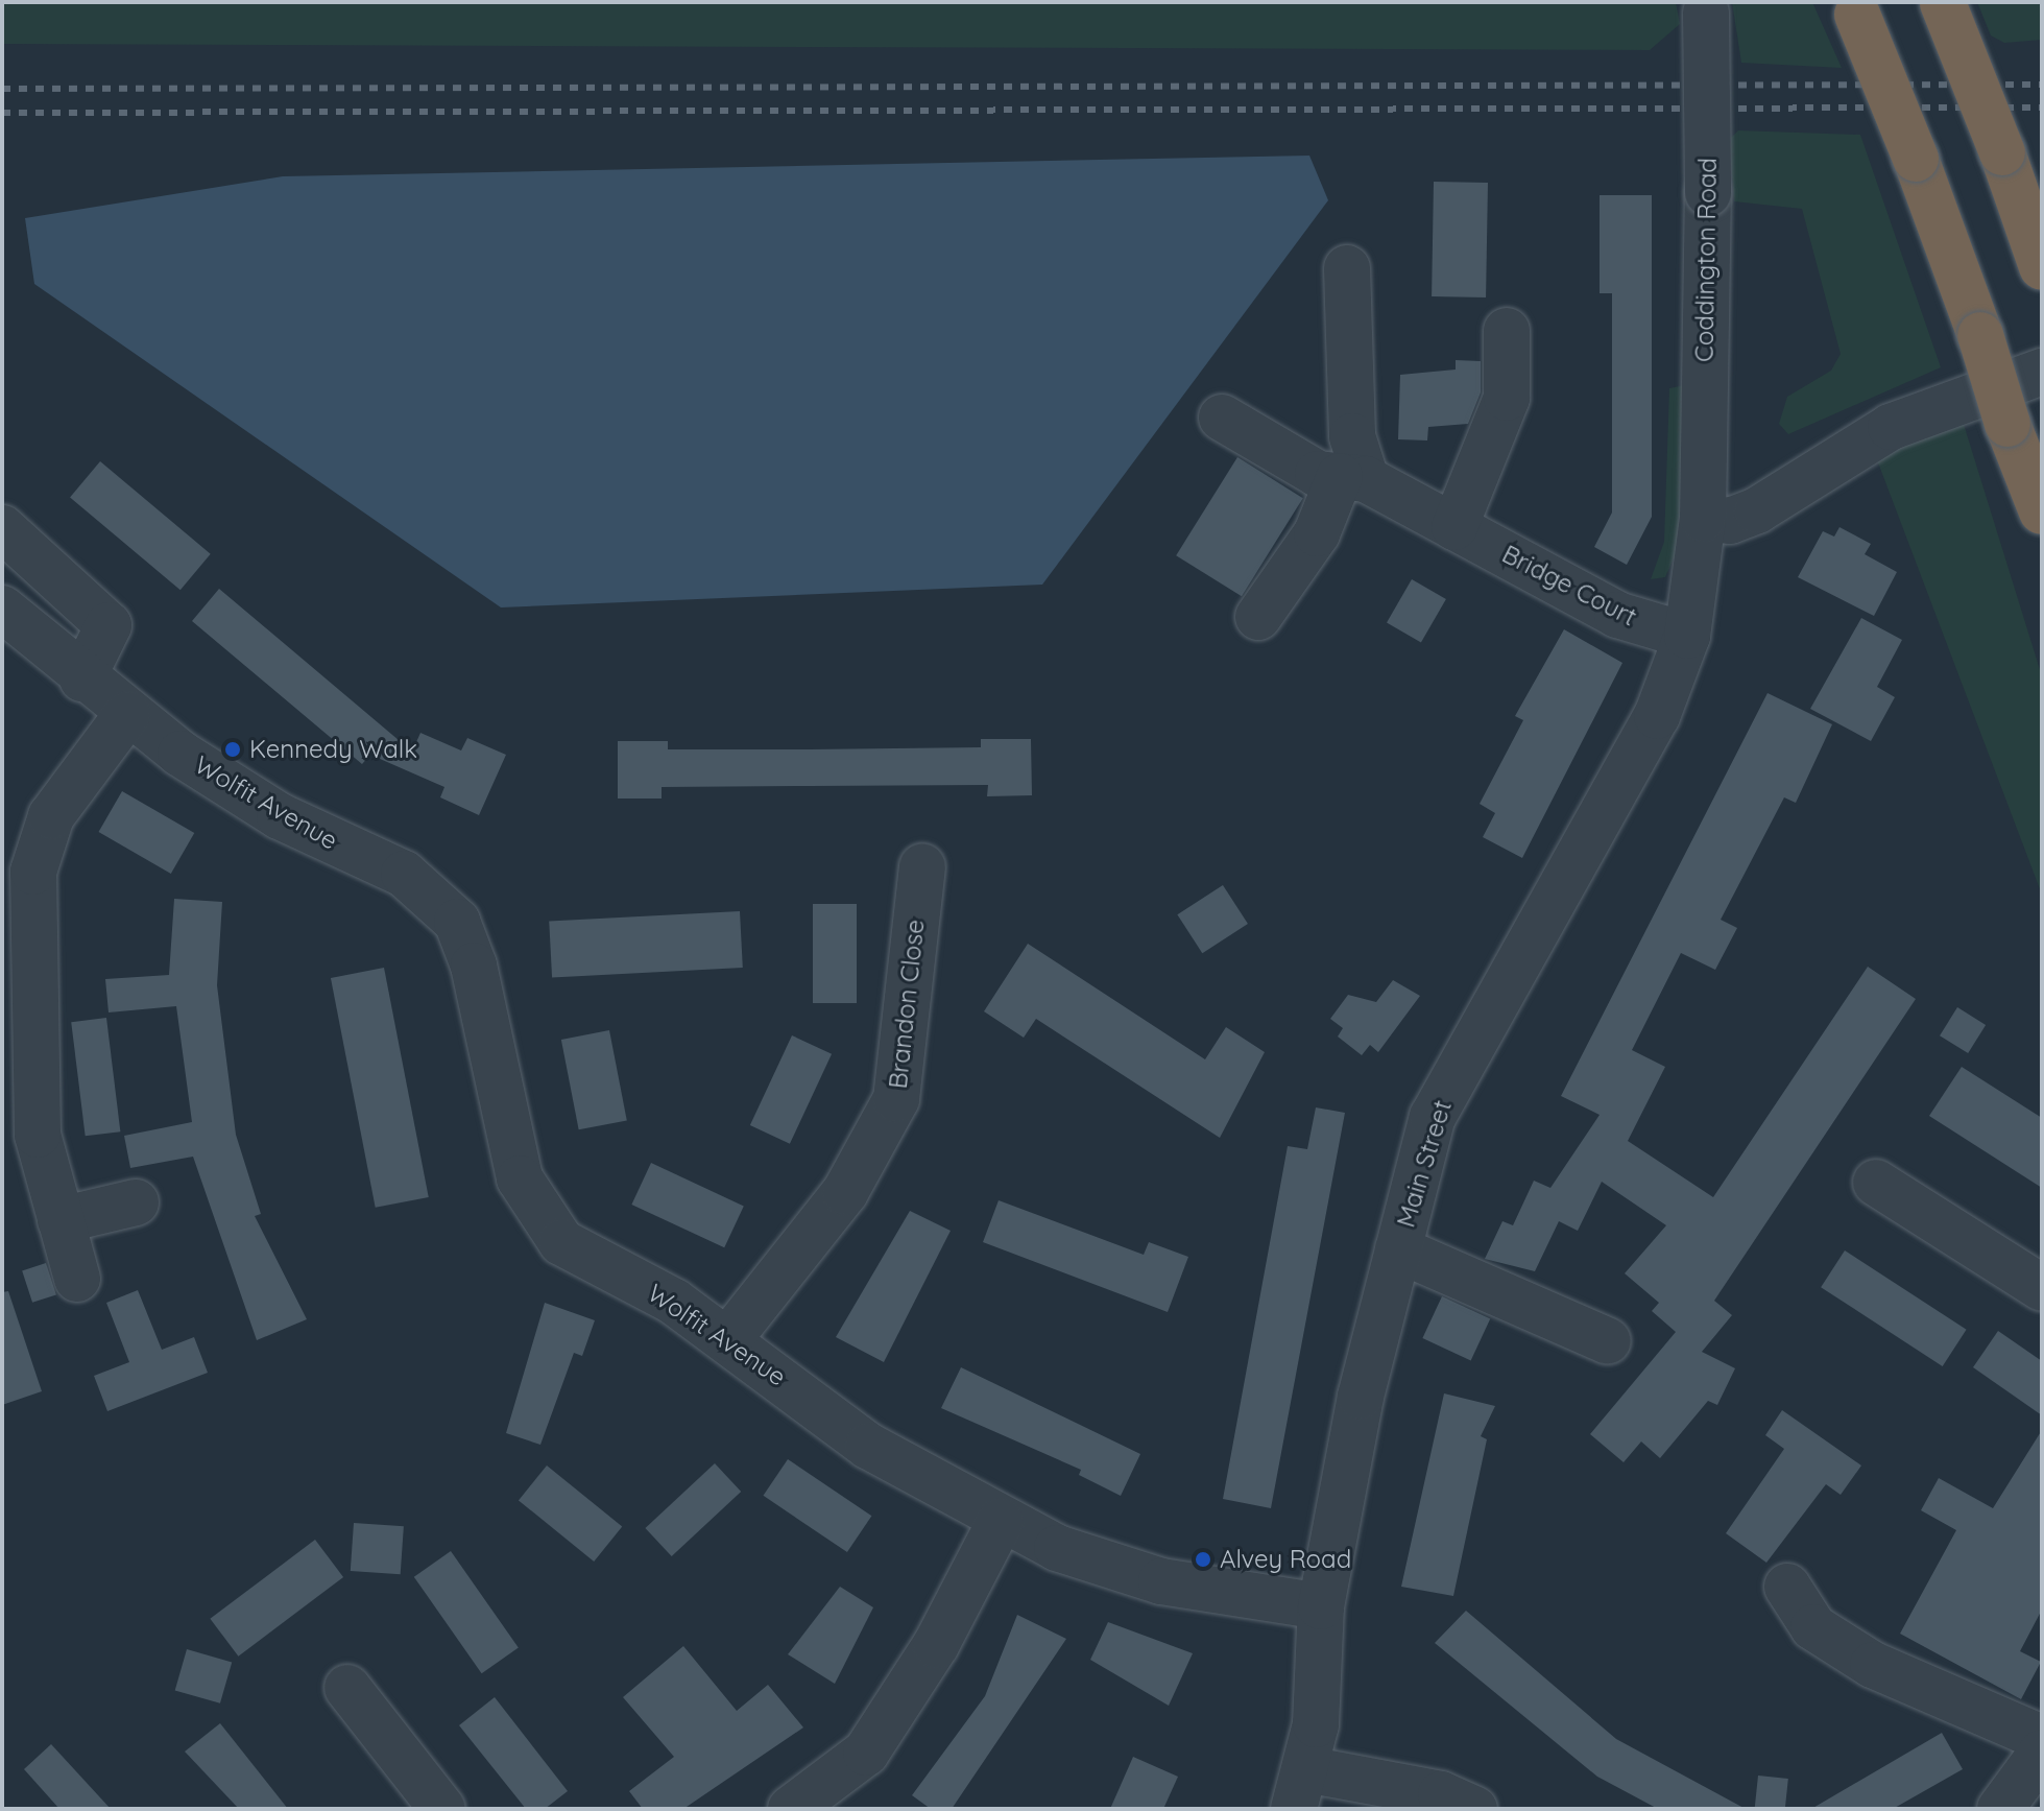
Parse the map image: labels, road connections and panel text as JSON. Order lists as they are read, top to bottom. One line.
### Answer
{"streets":{"street":["Coddington Road","Bridge Court","Wolfit Avenue","Brandon Close","Main Street"]},"crossings":[["Coddington Road","Main Street"],["Bridge Court","Main Street"],["Wolfit Avenue","Brandon Close"],["Wolfit Avenue","Main Street"]],"places":["Kennedy Walk","Alvey Road"]}
